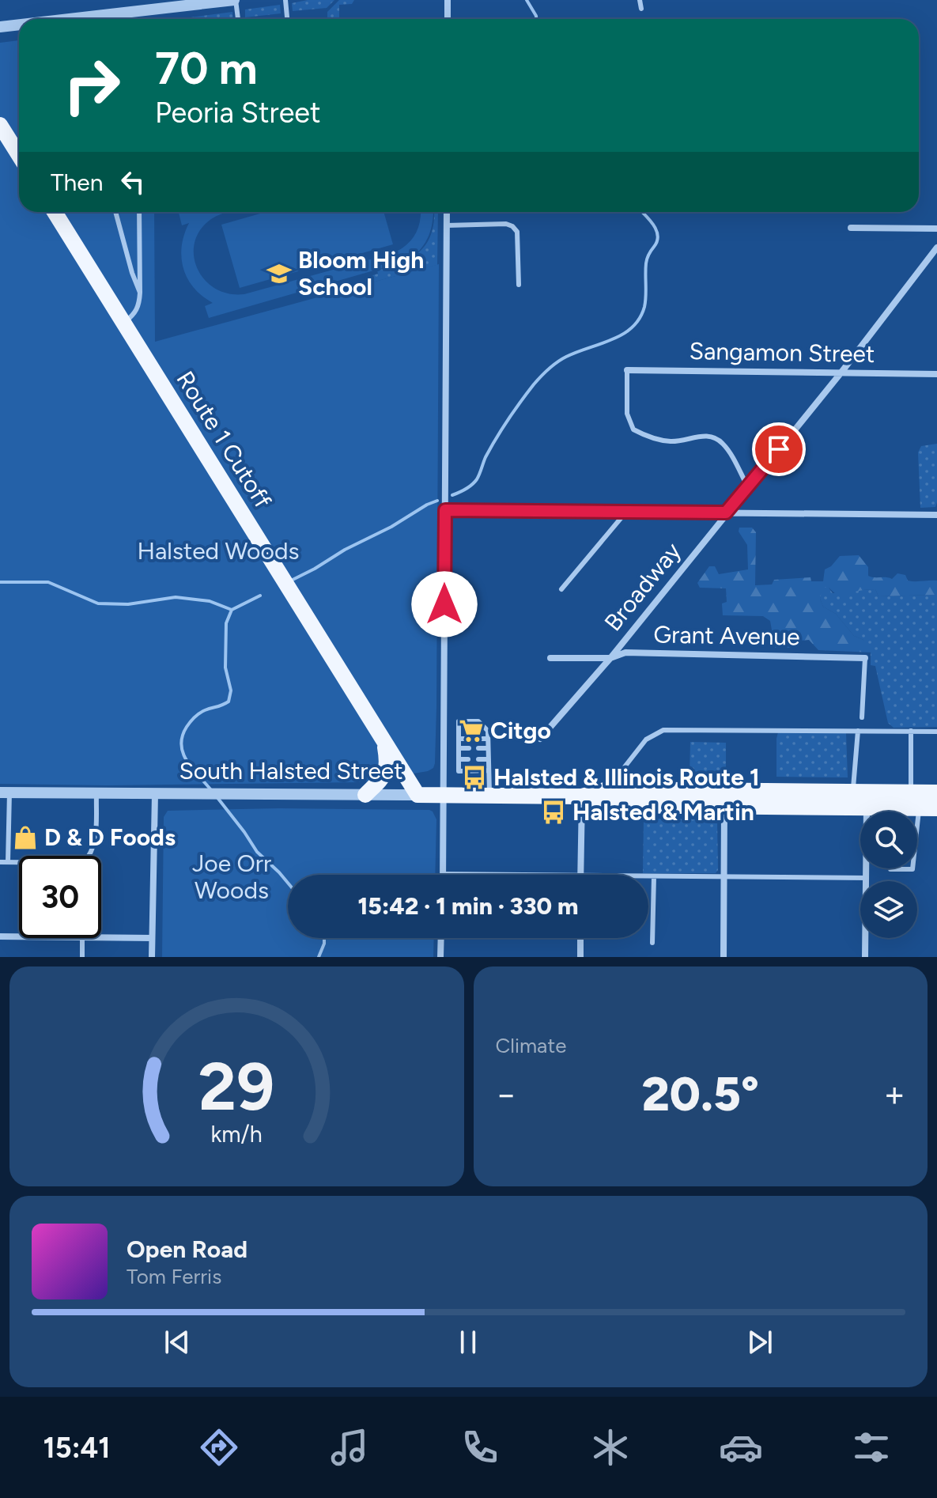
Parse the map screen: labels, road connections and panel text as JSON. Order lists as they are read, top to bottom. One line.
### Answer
{"streets":{"main road":["Route 1 Cutoff","South Halsted Street"],"street":["Sangamon Street","Broadway","Grant Avenue"]},"crossings":[["Sangamon Street","Broadway"],["Route 1 Cutoff","South Halsted Street"],["Broadway","Grant Avenue"]],"parks":["Halsted Woods","Joe Orr Woods"],"places":{"school or university":["Bloom High School"],"supermarket":["Citgo"],"bus stop":["Halsted & Illinois Route 1","Halsted & Martin"],"shop":["D & D Foods"]},"page":{"turn":["70 m","Peoria Street"],"then":"Then","limit":"30","trip":"15:42 · 1 min · 330 m","tile":"Climate","heat":["−","20.5°","+"],"song":["Open Road","Tom Ferris"],"tabs":"15:41","gauge":["29","km/h"]}}
